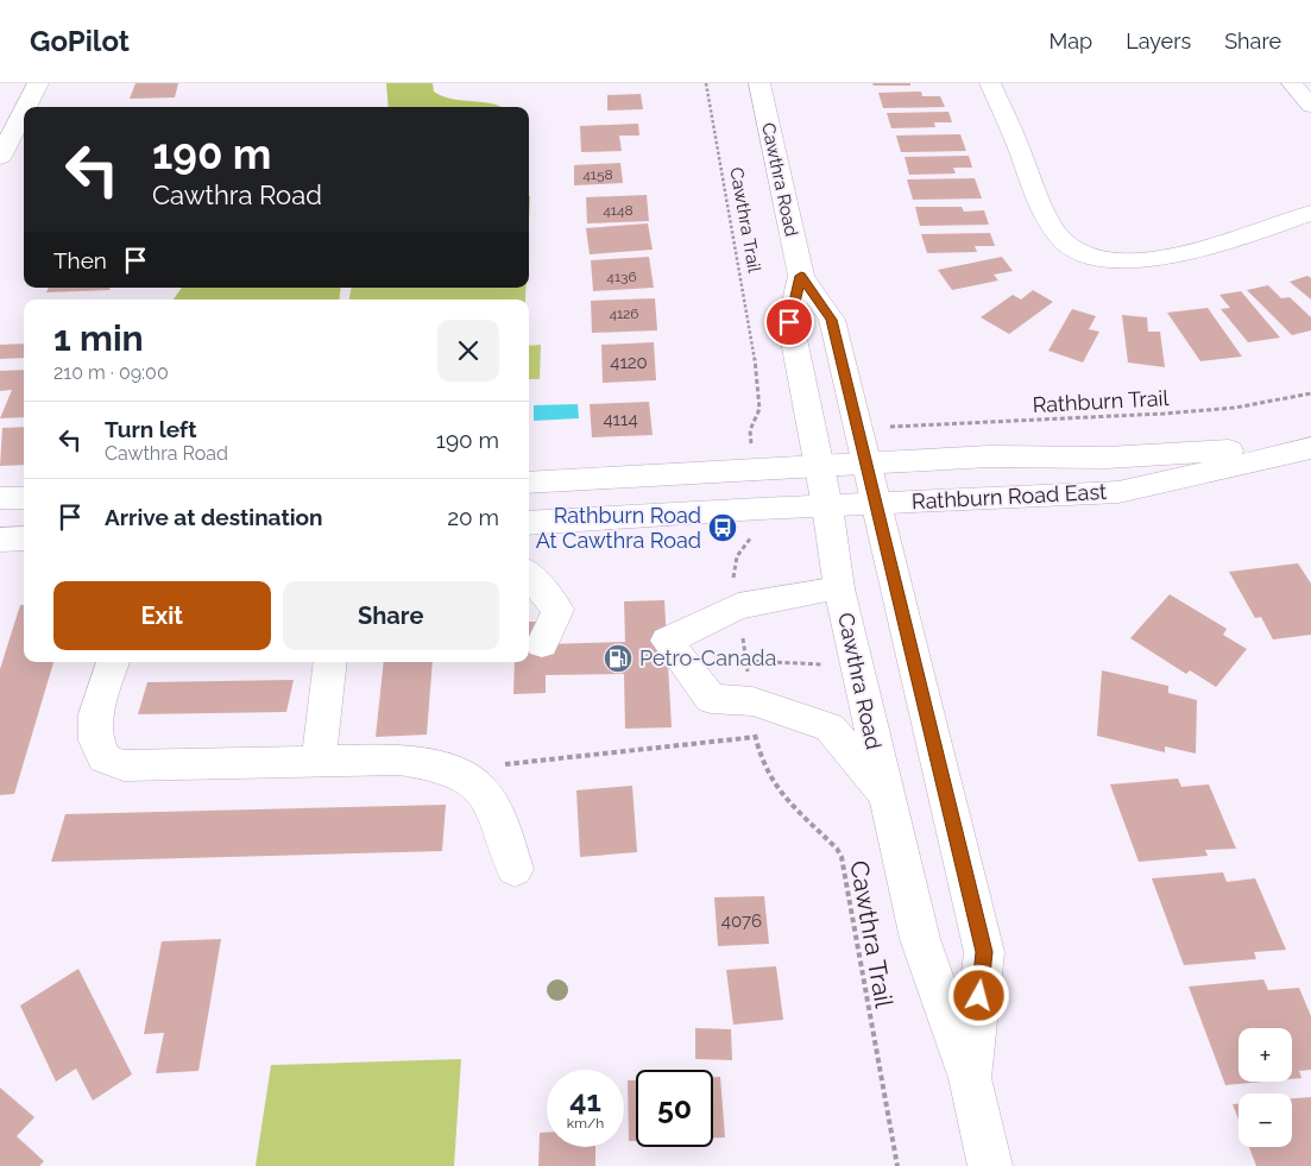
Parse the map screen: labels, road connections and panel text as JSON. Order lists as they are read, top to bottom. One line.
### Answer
{"streets":{"street":["Cawthra Road","Rathburn Road East"],"path":["Cawthra Trail","Rathburn Trail"]},"crossings":[["Cawthra Road","Rathburn Road East"]],"places":{"bus stop":["Rathburn Road At Cawthra Road"],"fuel station":["Petro-Canada"]},"house_numbers":["4158","4148","4136","4126","4120","4114","4076"],"page":{"header":"GoPilot","nav":["Map","Layers","Share"],"turn":["190 m","Cawthra Road"],"then":"Then","heading":["1 min","210 m · 09:00"],"list":[{"name":"Turn left","note":"Cawthra Road","value":"190 m"},{"name":"Arrive at destination","value":"20 m"}],"buttons":["Exit","Share"],"map_buttons":["+","−"],"speed":"41 km/h","limit":"50"}}
